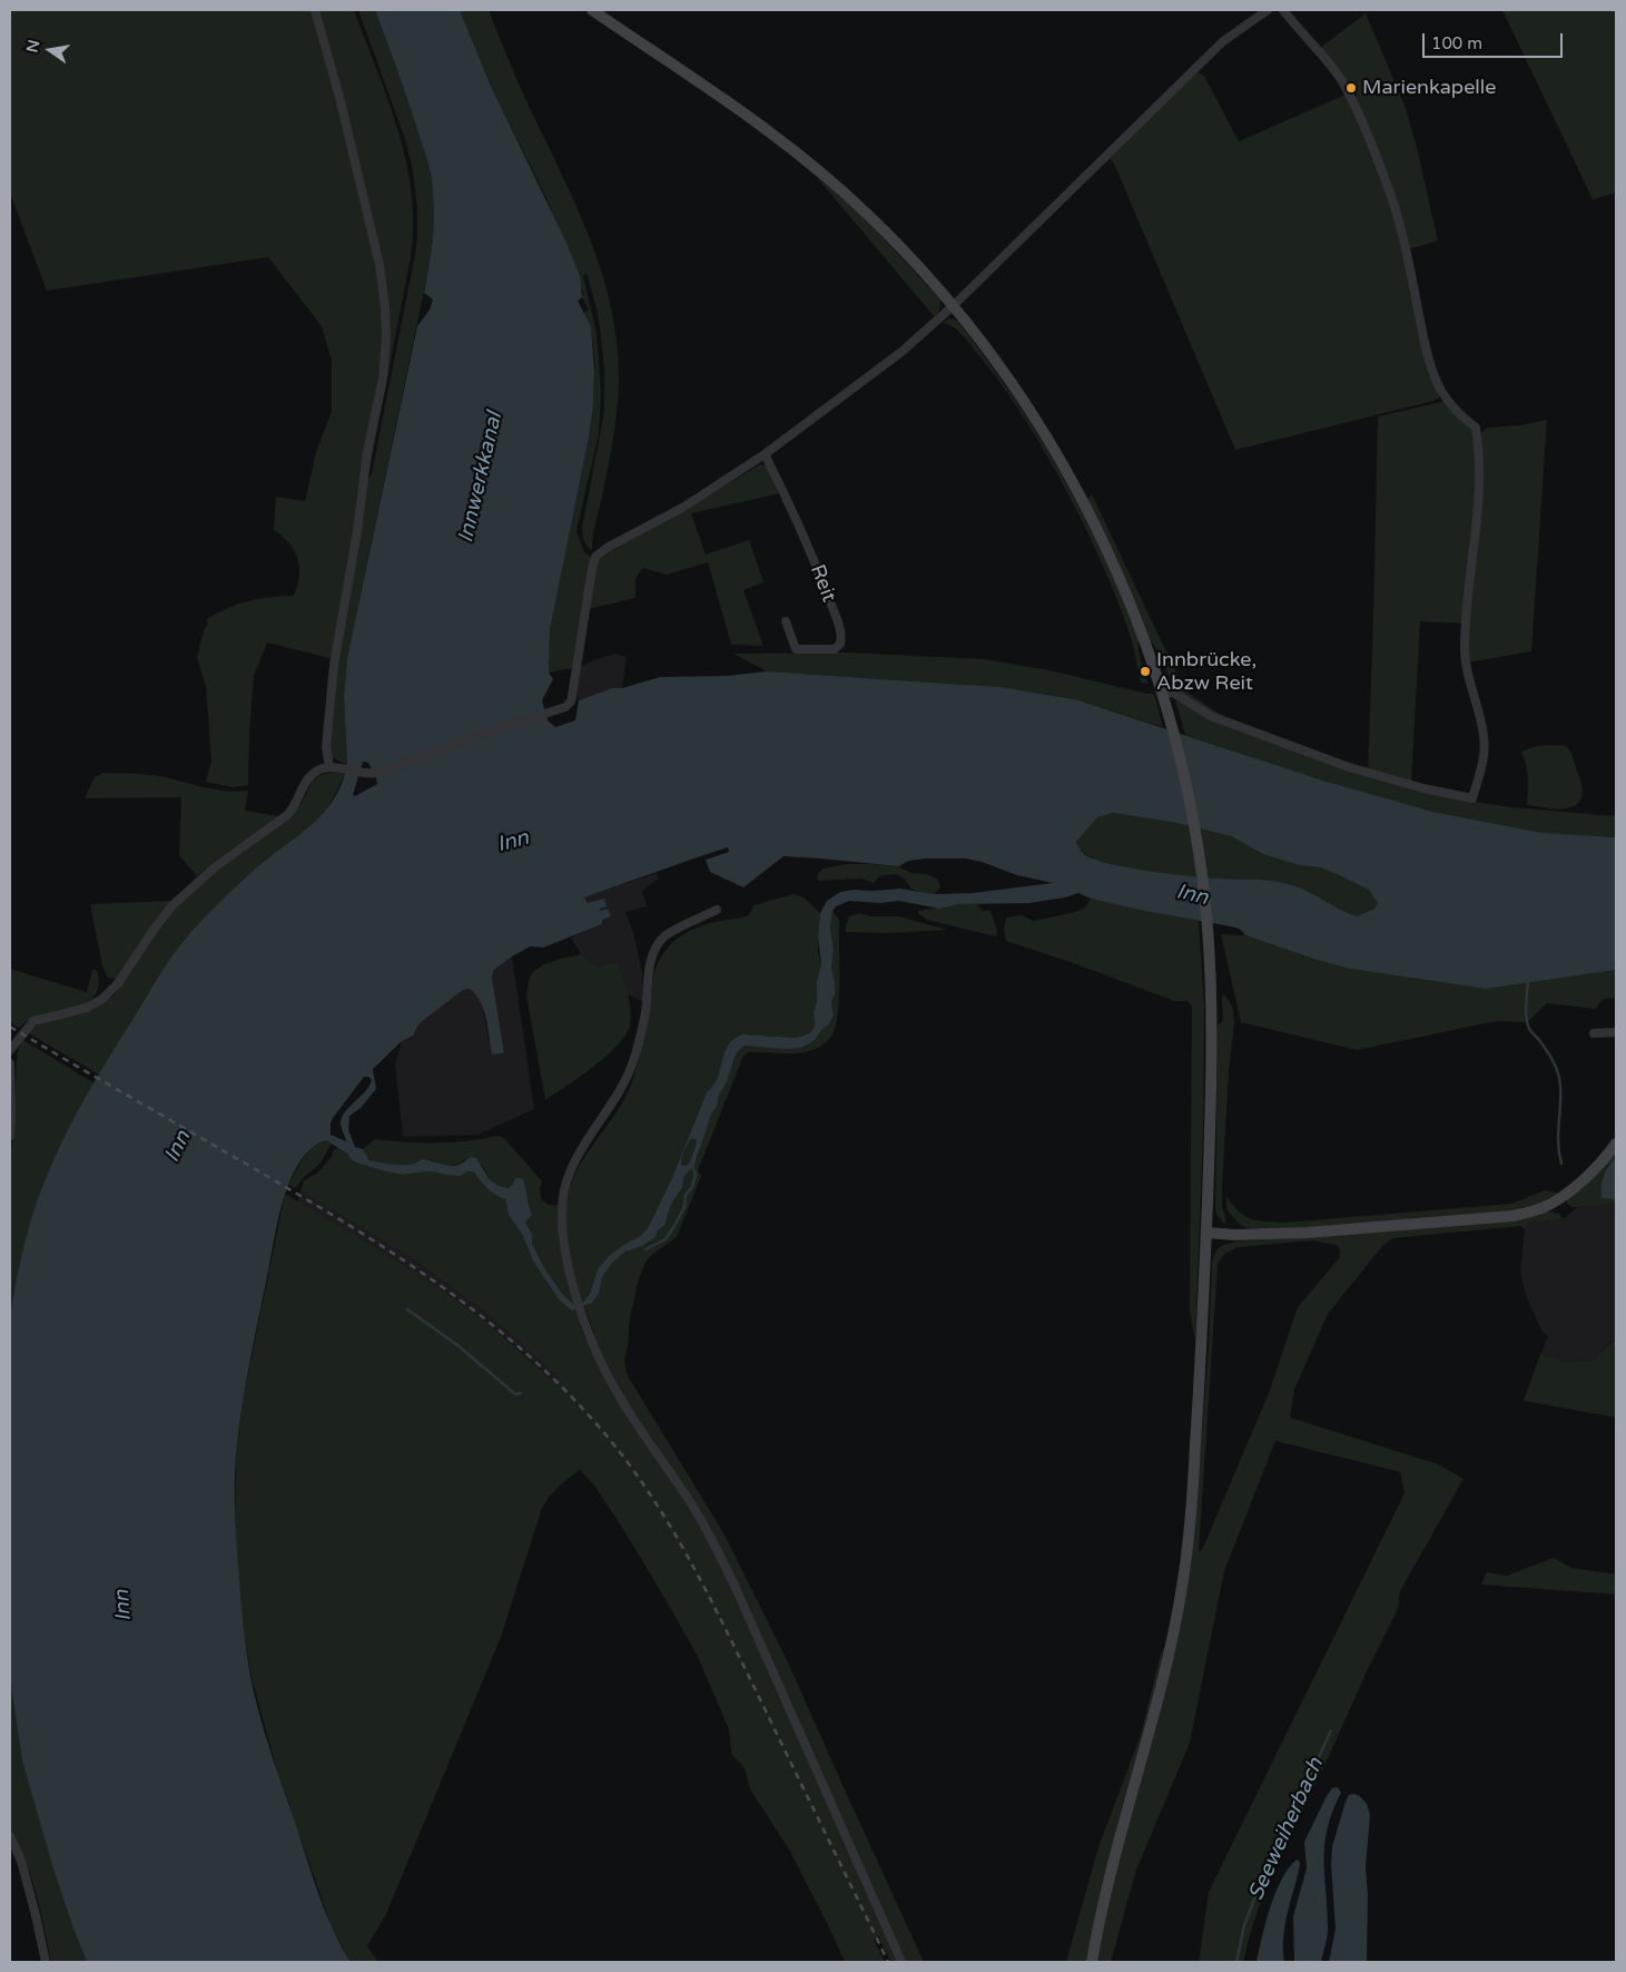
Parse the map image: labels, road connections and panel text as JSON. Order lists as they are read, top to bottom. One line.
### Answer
{"streets":{"street":["Reit"]},"water":["Innwerkkanal","Inn","Seeweiherbach"],"places":["Marienkapelle","Innbrücke, Abzw Reit"],"scale_bar":"100 m","north":"left"}
